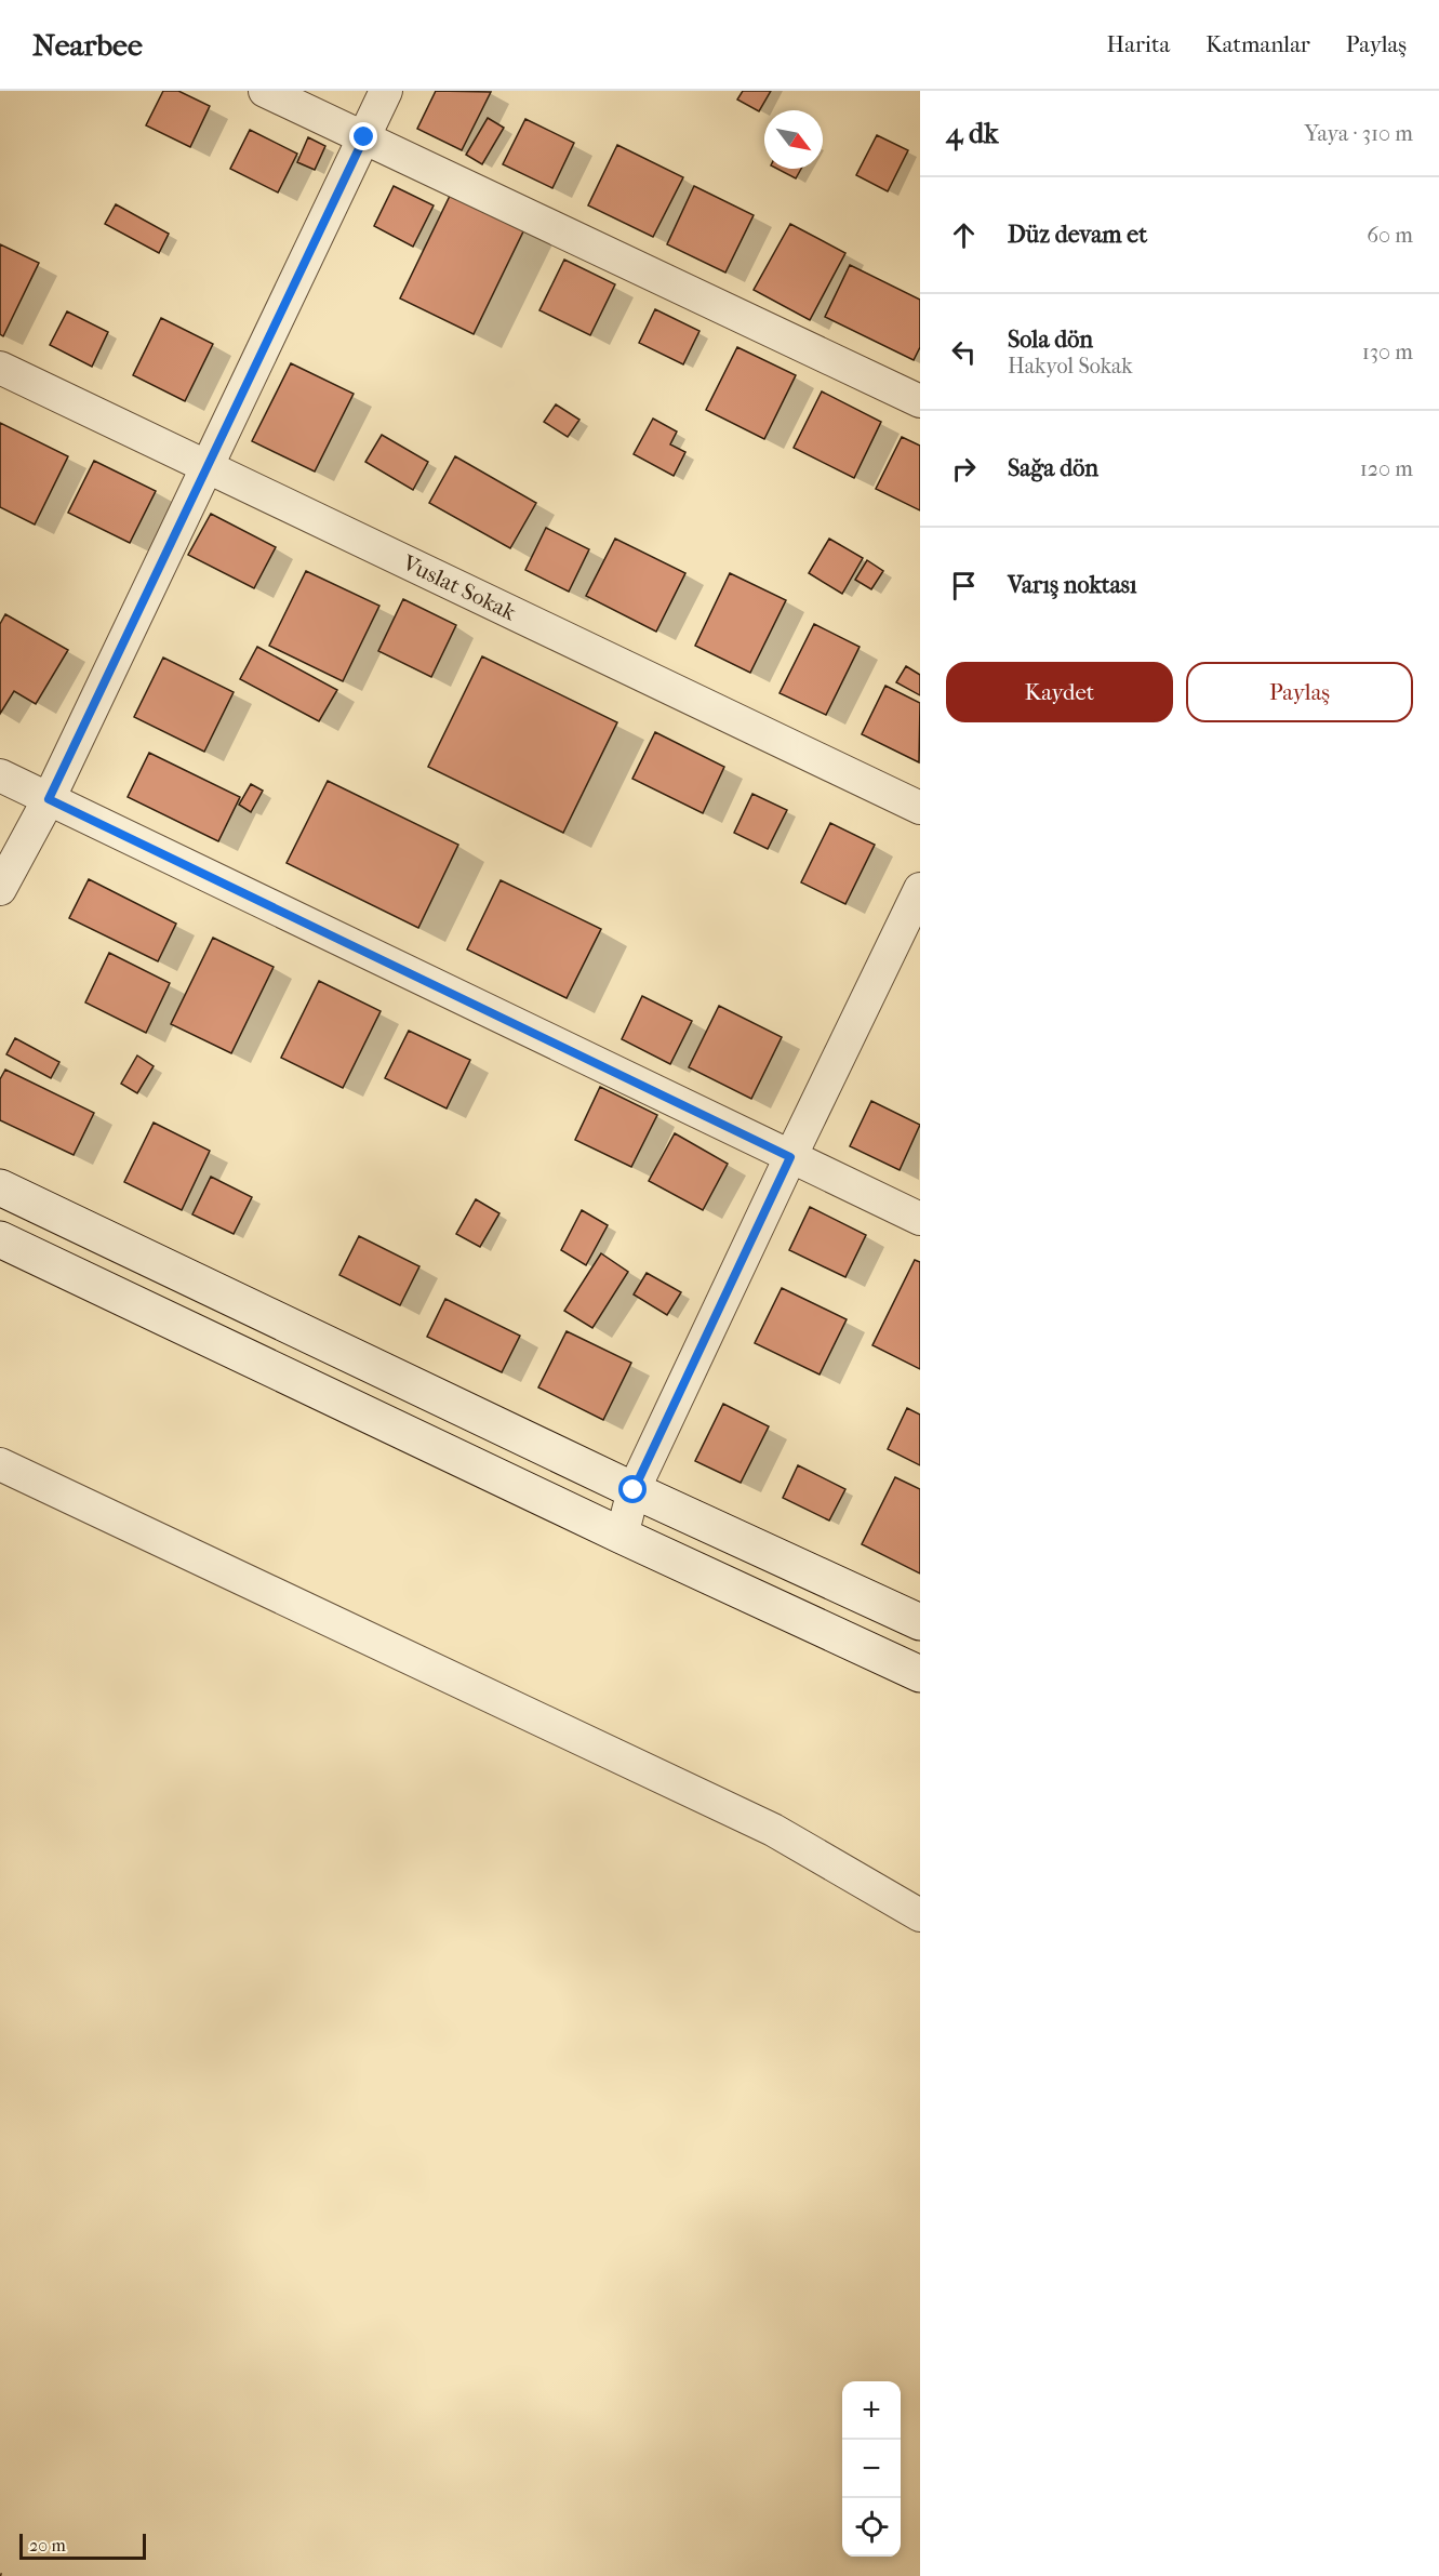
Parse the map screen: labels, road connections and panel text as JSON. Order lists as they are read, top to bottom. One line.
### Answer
{"streets":{"street":["Vuslat Sokak"]},"scale_bar":"20 m","north":"bottom right","page":{"header":"Nearbee","nav":["Harita","Katmanlar","Paylaş"],"heading":["4 dk","Yaya · 310 m"],"list":[["Düz devam et","60 m"],["Sola dön","Hakyol Sokak","130 m"],["Sağa dön","120 m"],"Varış noktası"],"buttons":["Kaydet","Paylaş"],"map_buttons":["+","−"],"scale":"20 m"}}
